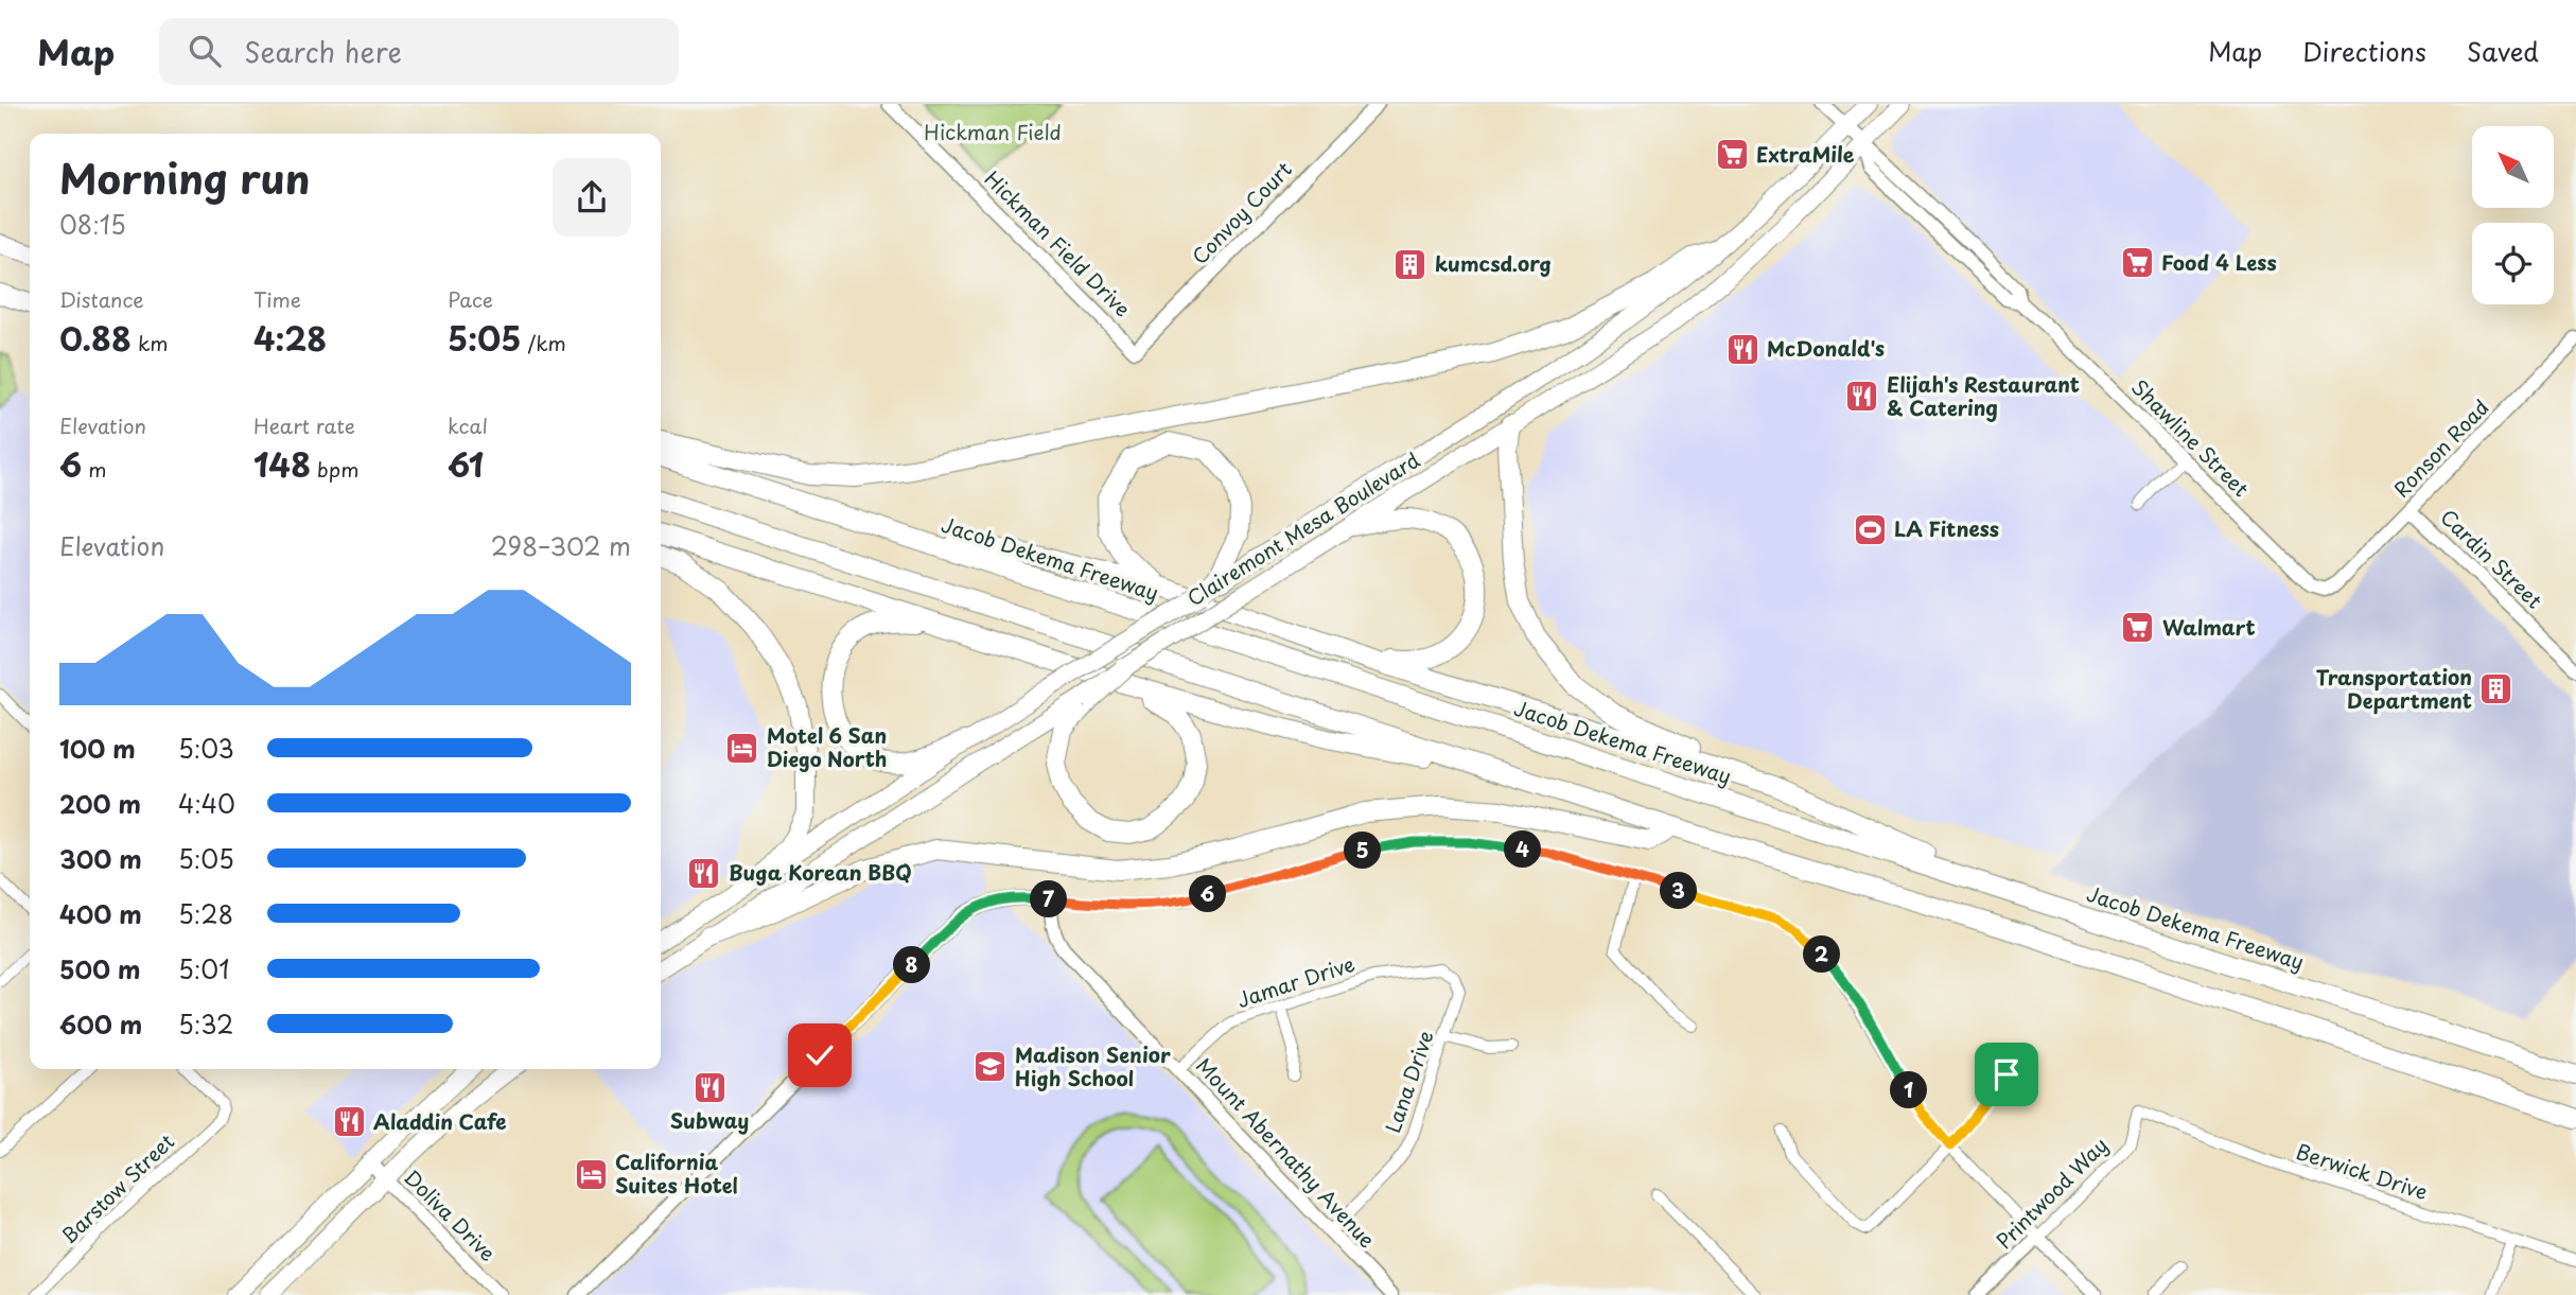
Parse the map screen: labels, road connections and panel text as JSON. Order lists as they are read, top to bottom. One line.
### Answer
{"streets":{"highway":["Jacob Dekema Freeway"],"main road":["Clairemont Mesa Boulevard"],"street":["Convoy Court","Hickman Field Drive","Shawline Street","Ronson Road","Cardin Street","Jamar Drive","Lana Drive","Mount Abernathy Avenue","Berwick Drive","Barstow Street","Printwood Way","Doliva Drive"]},"crossings":[["Convoy Court","Hickman Field Drive"],["Shawline Street","Ronson Road"],["Shawline Street","Clairemont Mesa Boulevard"],["Ronson Road","Cardin Street"],["Jamar Drive","Lana Drive"],["Jamar Drive","Mount Abernathy Avenue"],["Lana Drive","Mount Abernathy Avenue"],["Berwick Drive","Printwood Way"]],"parks":["Hickman Field"],"places":{"supermarket":["ExtraMile","Food 4 Less","Walmart"],"building":["kumcsd.org","Transportation Department"],"restaurant":["McDonald's","Elijah's Restaurant & Catering","Buga Korean BBQ","Subway","Aladdin Cafe"],"sports":["LA Fitness"],"hotel":["Motel 6 San Diego North","California Suites Hotel"],"school or university":["Madison Senior High School"]},"north":"top left","page":{"header":"Map","search":"Search here","nav":["Map","Directions","Saved"],"heading":["Morning run","08:15"],"stats":[["Distance","0.88 km"],["Time","4:28"],["Pace","5:05 /km"],["Elevation","6 m"],["Heart rate","148 bpm"],["kcal","61"]],"chart":["Elevation","298–302 m"],"list":[{"name":"100 m","note":"5:03"},{"name":"200 m","note":"4:40"},{"name":"300 m","note":"5:05"},{"name":"400 m","note":"5:28"},{"name":"500 m","note":"5:01"},{"name":"600 m","note":"5:32"}],"pins":["4","5","3","6","7","2","8","1"]}}
